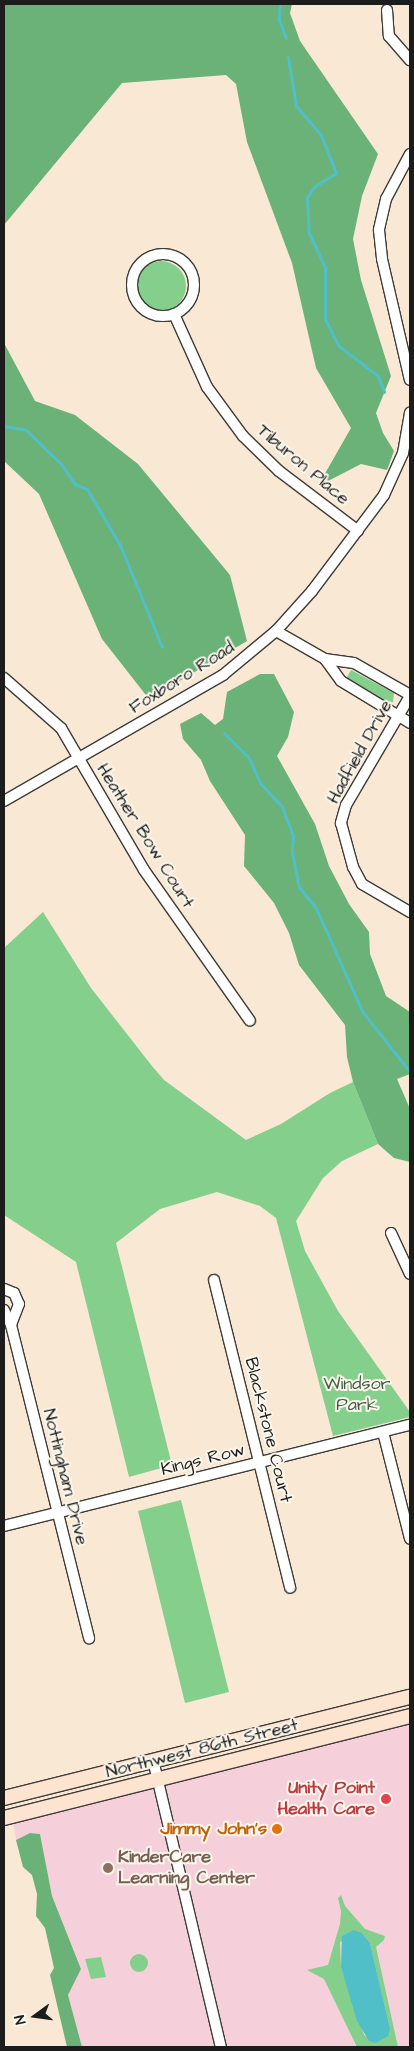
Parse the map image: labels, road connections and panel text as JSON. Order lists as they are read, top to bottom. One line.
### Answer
{"streets":{"main road":["Northwest 86th Street"],"street":["Tiburon Place","Foxboro Road","Hadfield Drive","Heather Bow Court","Blackstone Court","Kings Row","Nottingham Drive"]},"crossings":[["Tiburon Place","Foxboro Road"],["Foxboro Road","Heather Bow Court"],["Blackstone Court","Kings Row"],["Kings Row","Nottingham Drive"]],"parks":["Windsor Park"],"places":["Unity Point Health Care","Jimmy John's","KinderCare Learning Center"],"north":"left"}
